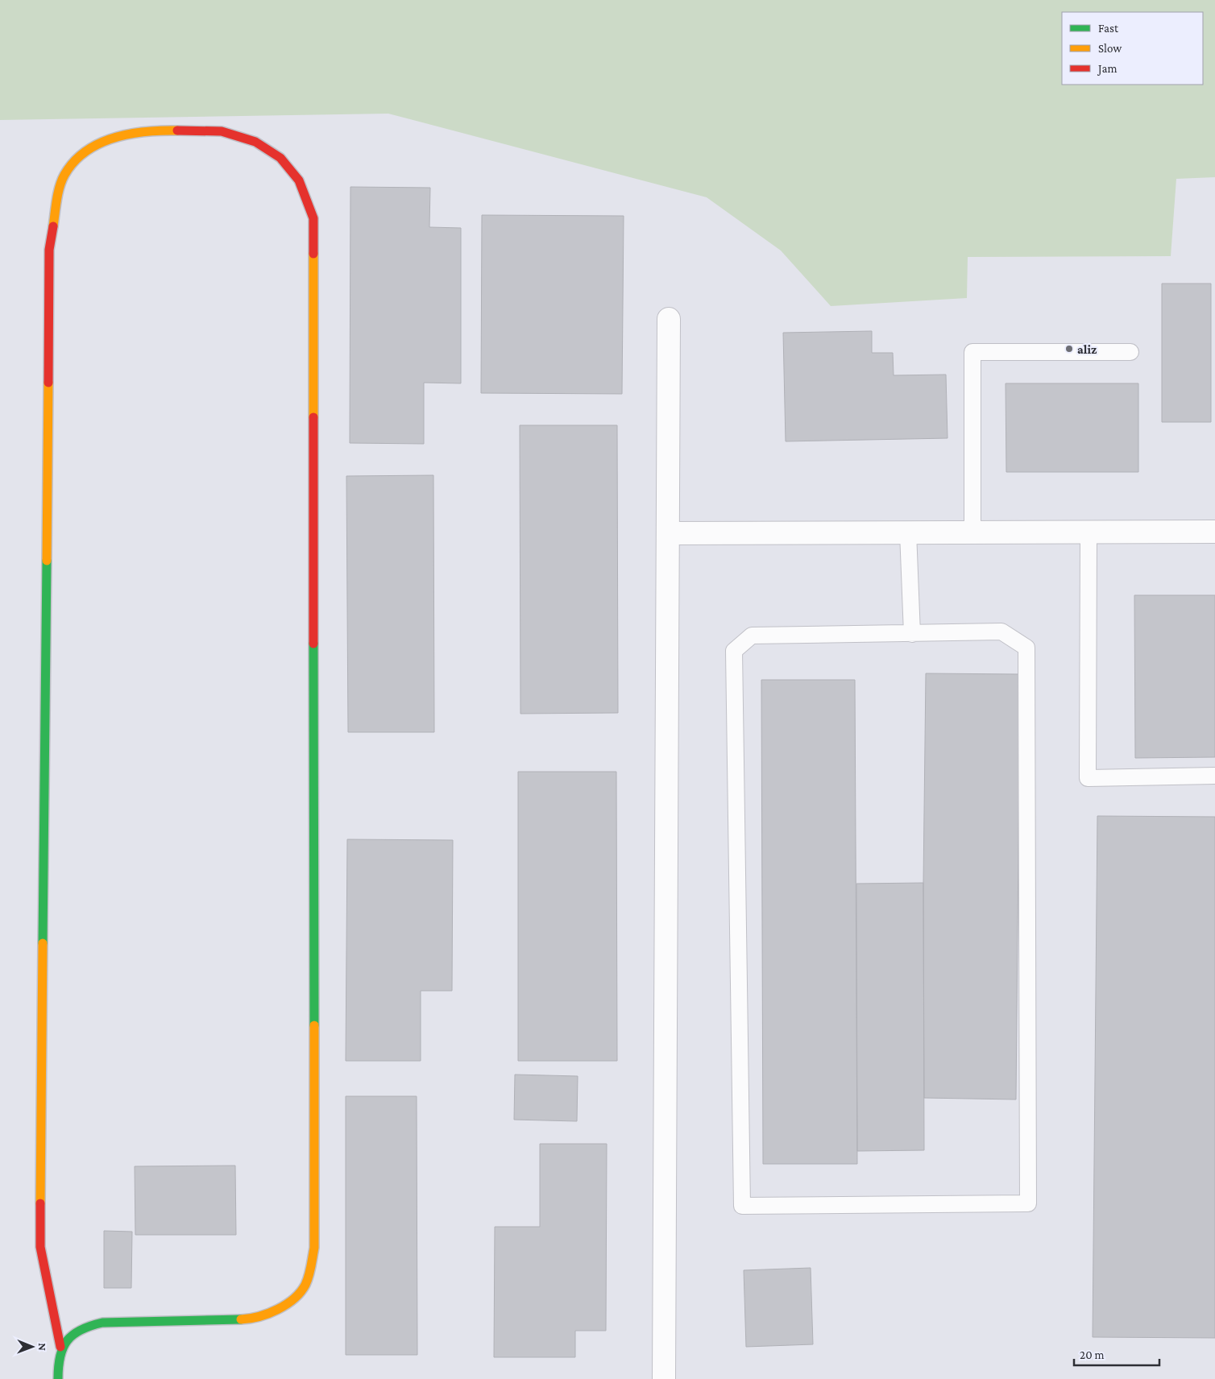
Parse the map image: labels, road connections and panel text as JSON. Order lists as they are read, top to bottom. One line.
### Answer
{"places":["aliz"],"legend":["Fast","Slow","Jam"],"scale_bar":"20 m","north":"right"}
